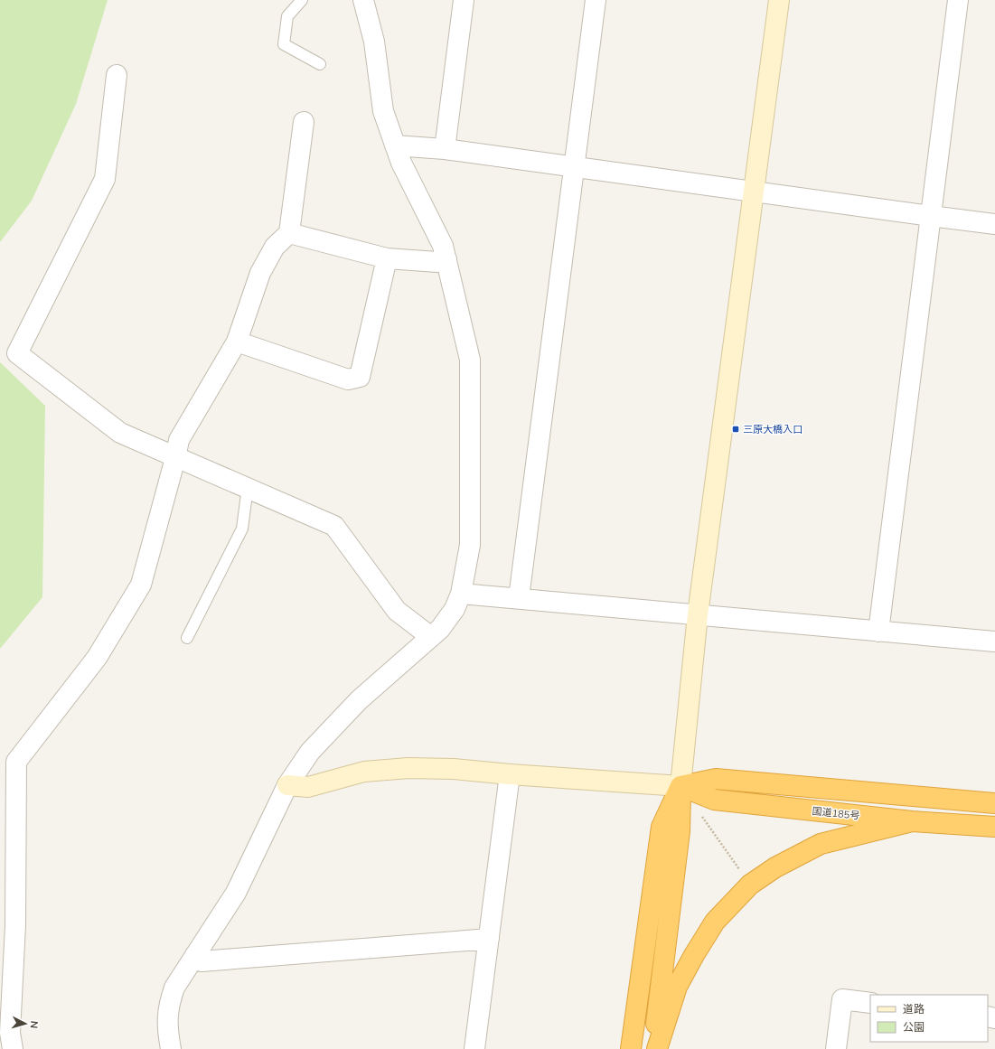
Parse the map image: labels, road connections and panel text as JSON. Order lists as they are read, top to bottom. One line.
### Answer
{"streets":{"highway":["国道185号"]},"places":{"transit":["三原大橋入口"]},"legend":["道路","公園"],"north":"right"}
